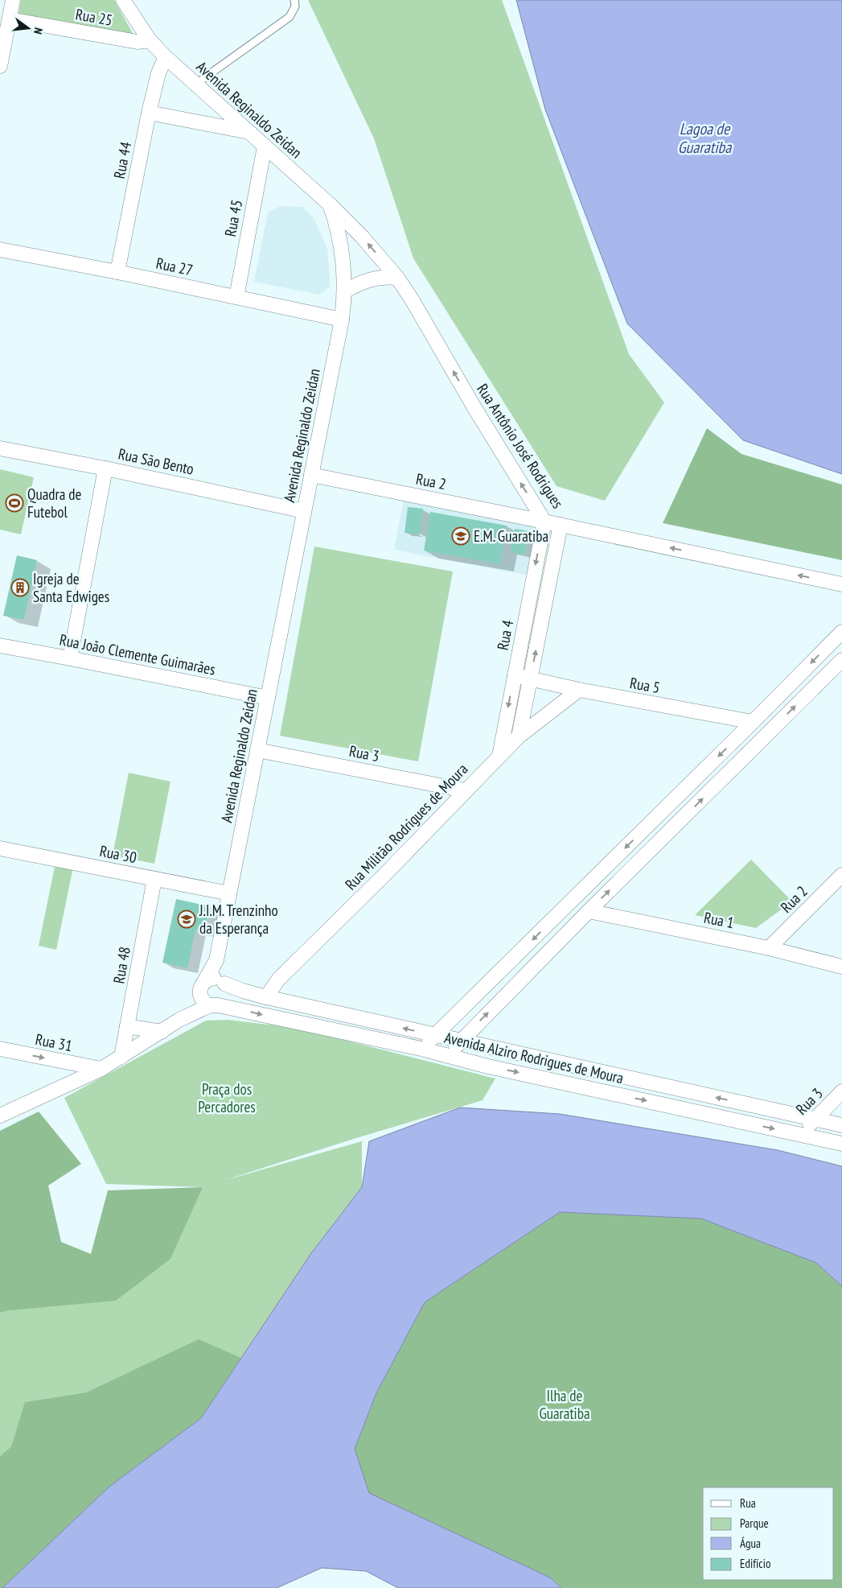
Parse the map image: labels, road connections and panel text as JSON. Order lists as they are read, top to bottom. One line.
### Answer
{"streets":{"street":["Rua 25","Avenida Reginaldo Zeidan","Rua 44","Rua 45","Rua 27","Rua Antônio José Rodrigues","Rua São Bento","Rua 2","Rua 4","Rua João Clemente Guimarães","Rua 5","Rua 3","Rua Militão Rodrigues de Moura","Rua 30","Rua 1","Rua 48","Rua 31","Avenida Alziro Rodrigues de Moura"]},"crossings":[["Rua 25","Avenida Reginaldo Zeidan"],["Avenida Reginaldo Zeidan","Rua 44"],["Avenida Reginaldo Zeidan","Rua 45"],["Avenida Reginaldo Zeidan","Rua 27"],["Avenida Reginaldo Zeidan","Rua Antônio José Rodrigues"],["Avenida Reginaldo Zeidan","Rua São Bento"],["Avenida Reginaldo Zeidan","Rua 2"],["Avenida Reginaldo Zeidan","Rua João Clemente Guimarães"],["Avenida Reginaldo Zeidan","Rua 3"],["Avenida Reginaldo Zeidan","Rua 30"],["Avenida Reginaldo Zeidan","Rua 48"],["Avenida Reginaldo Zeidan","Rua 31"],["Avenida Reginaldo Zeidan","Avenida Alziro Rodrigues de Moura"],["Rua 44","Rua 27"],["Rua 45","Rua 27"],["Rua Antônio José Rodrigues","Rua 2"],["Rua Antônio José Rodrigues","Rua 4"],["Rua 2","Rua 4"],["Rua 2","Rua 1"],["Rua 4","Rua 5"],["Rua 4","Rua Militão Rodrigues de Moura"],["Rua 5","Rua Militão Rodrigues de Moura"],["Rua 3","Rua Militão Rodrigues de Moura"],["Rua 3","Avenida Alziro Rodrigues de Moura"],["Rua Militão Rodrigues de Moura","Avenida Alziro Rodrigues de Moura"],["Rua 30","Rua 48"]],"one_way":["Rua Antônio José Rodrigues","Rua 31"],"water":["Lagoa de Guaratiba"],"parks":["Praça dos Percadores","Ilha de Guaratiba"],"places":{"sports":["Quadra de Futebol"],"school or university":["E.M. Guaratiba","J.I.M. Trenzinho da Esperança"],"building":["Igreja de Santa Edwiges"]},"legend":["Rua","Parque","Água","Edifício"],"north":"right"}
